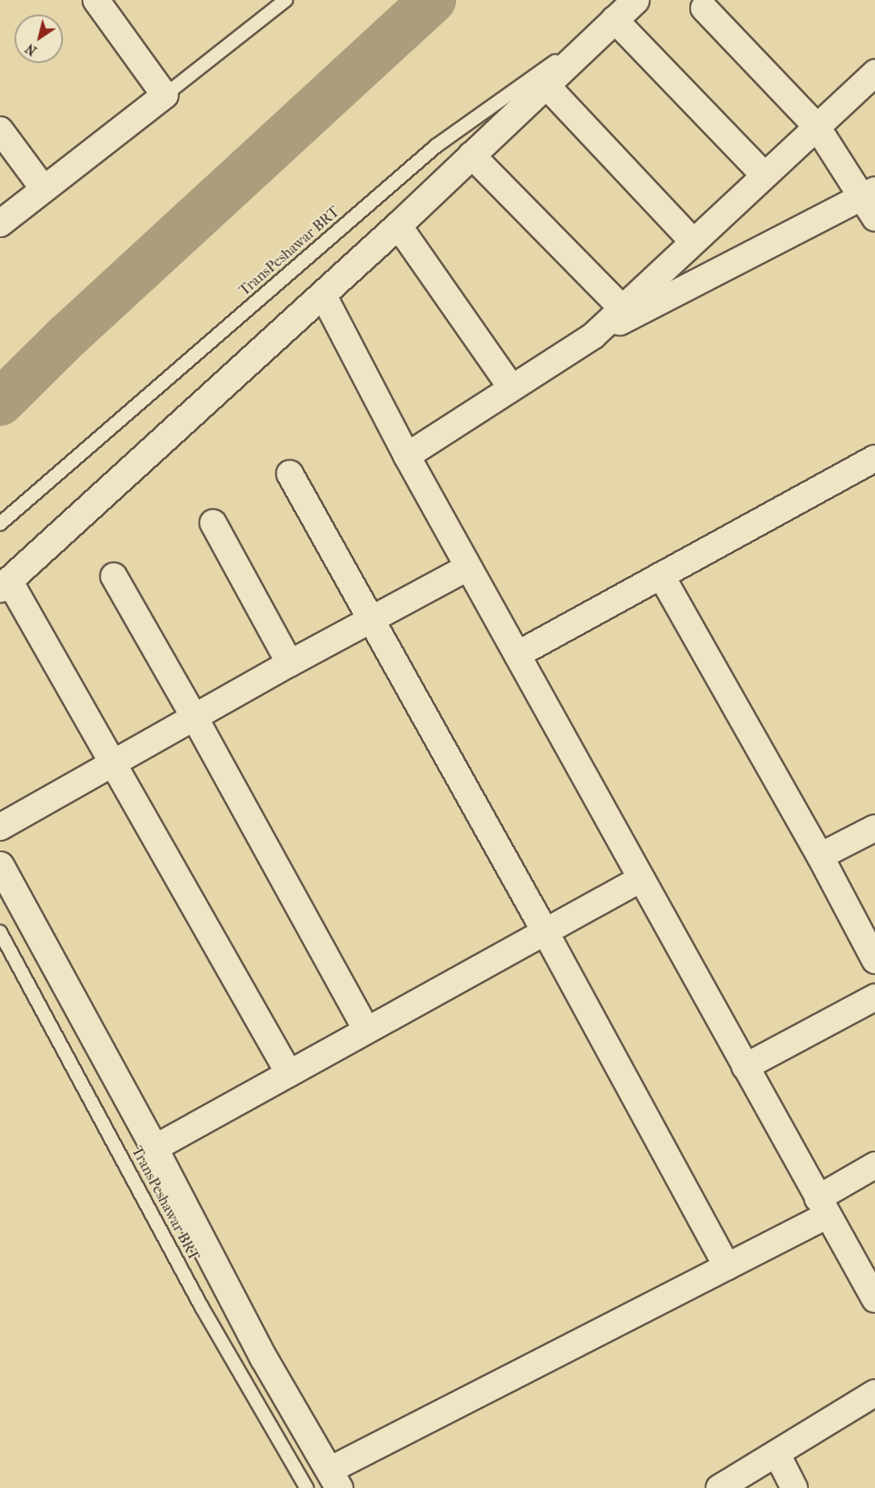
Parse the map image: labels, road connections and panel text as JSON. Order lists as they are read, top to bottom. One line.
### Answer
{"streets":{"lane":["TransPeshawar BRT"]},"north":"bottom left"}
